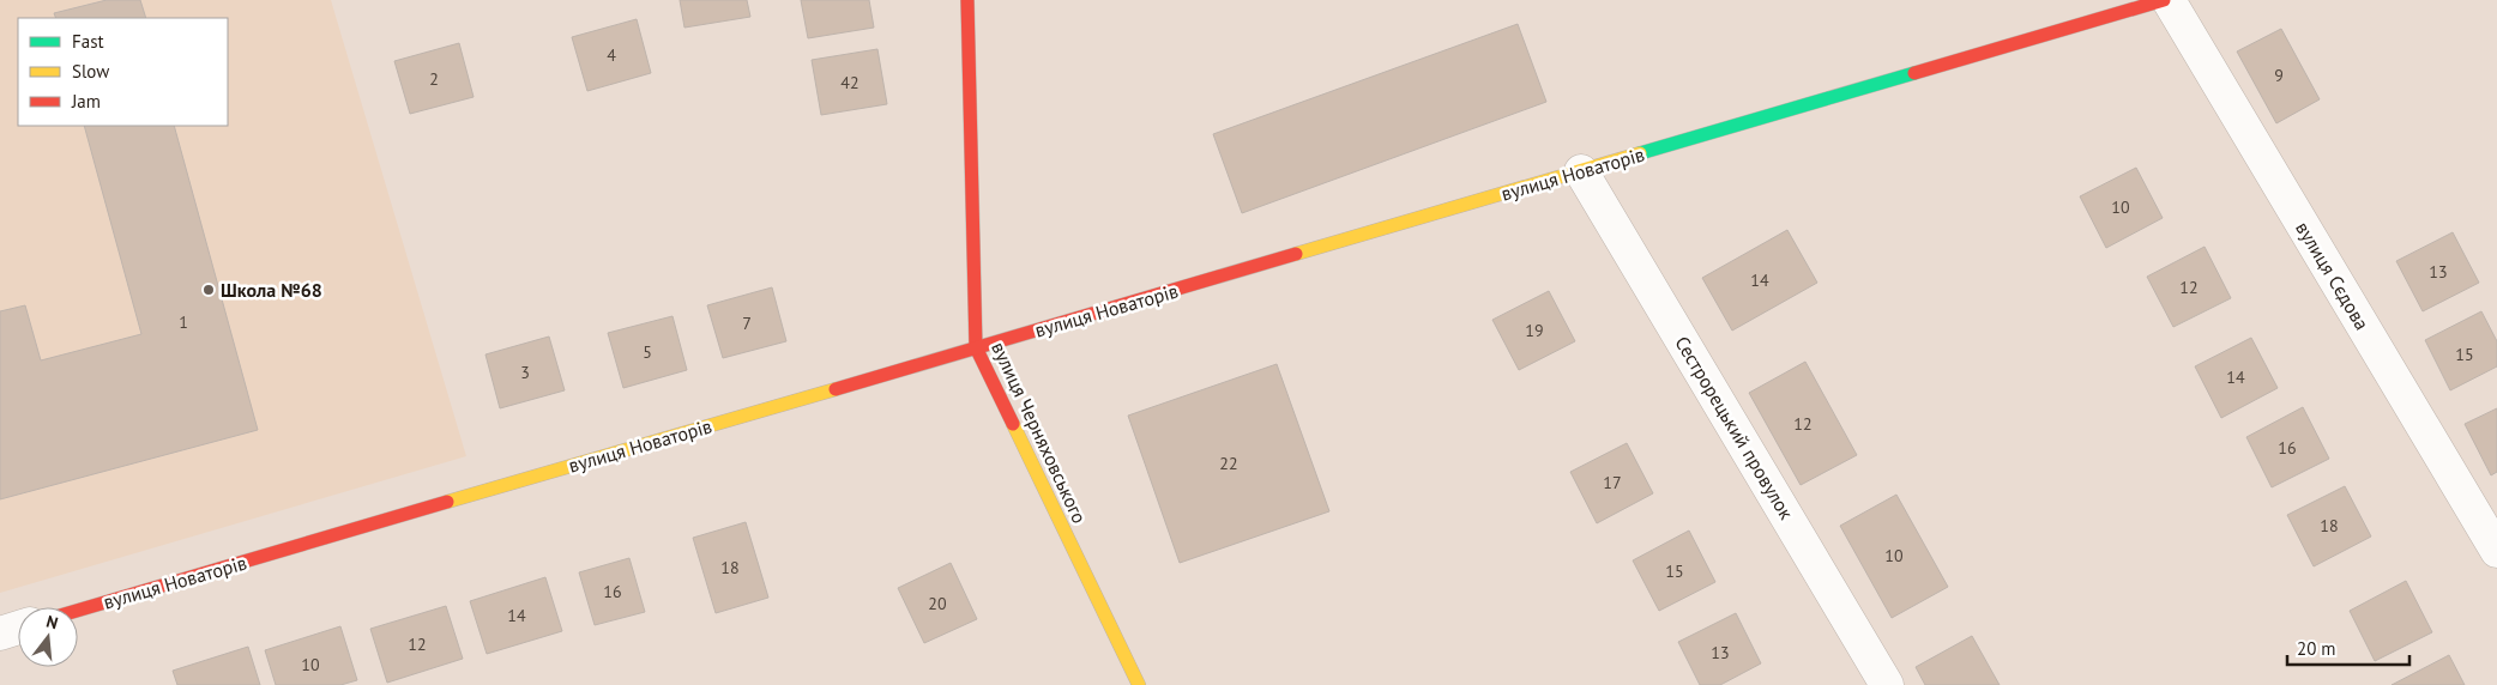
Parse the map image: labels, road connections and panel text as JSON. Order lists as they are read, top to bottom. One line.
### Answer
{"streets":{"street":["вулиця Новаторів","вулиця Сєдова","Сестрорецький провулок","вулиця Черняховського"]},"crossings":[["вулиця Новаторів","вулиця Сєдова"],["вулиця Новаторів","Сестрорецький провулок"],["вулиця Новаторів","вулиця Черняховського"]],"places":["Школа №68"],"house_numbers":["4","9","2","42","10","13","14","12","1","7","19","5","15","3","14","12","16","22","17","18","10","18","15","16","20","14","12","13","10"],"legend":["Fast","Slow","Jam"],"scale_bar":"20 m","north":"top"}
